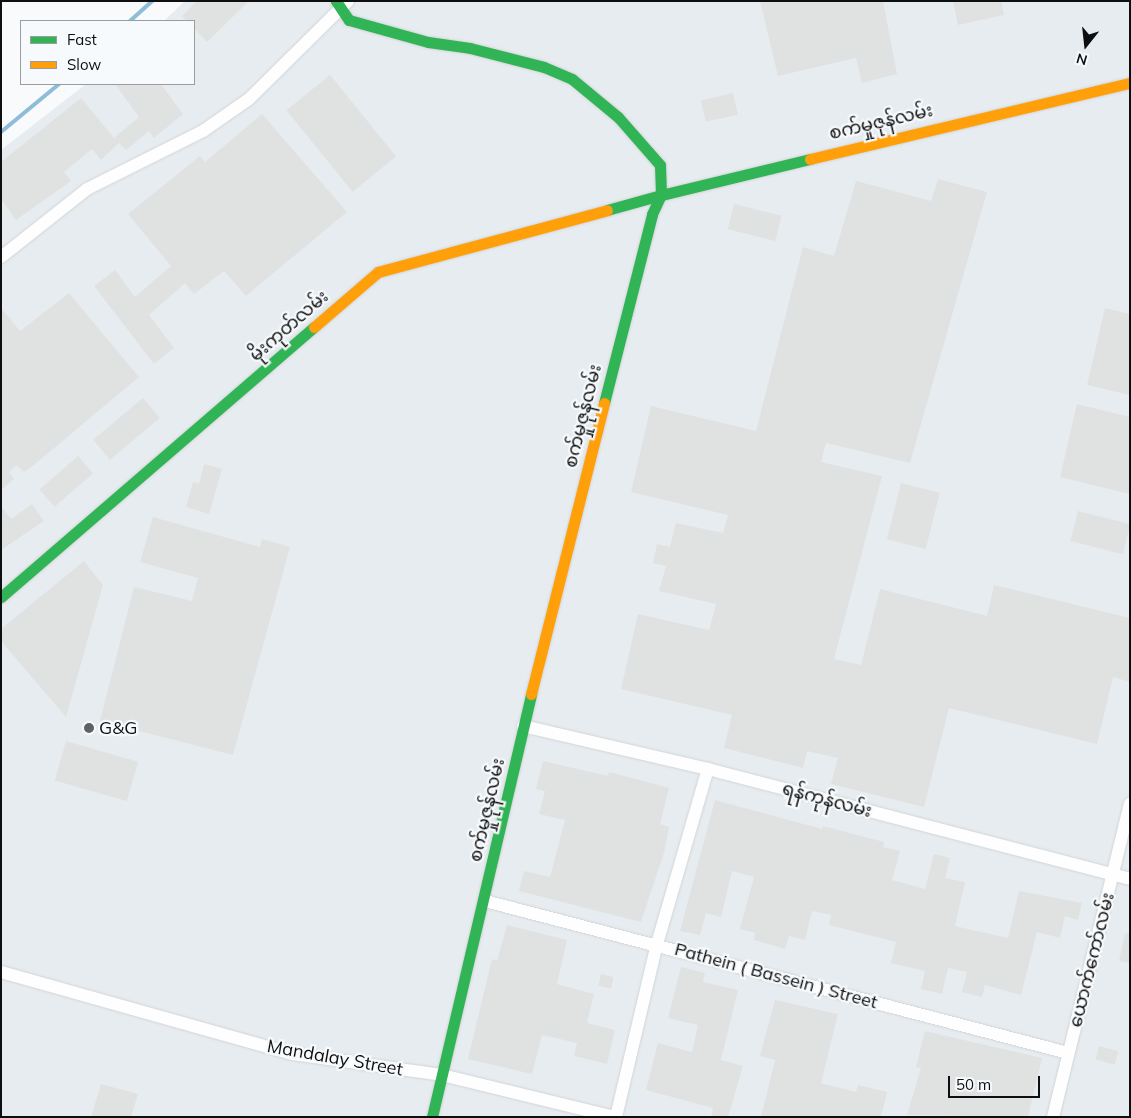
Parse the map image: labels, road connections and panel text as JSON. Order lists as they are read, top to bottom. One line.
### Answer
{"streets":{"street":["စက်မှုဇုန်လမ်း","မိုးကုတ်လမ်း","ရန်ကုန်လမ်း","ယောက်ကော်လမ်း","Pathein ( Bassein ) Street","Mandalay Street"]},"crossings":[["စက်မှုဇုန်လမ်း","မိုးကုတ်လမ်း"],["စက်မှုဇုန်လမ်း","ရန်ကုန်လမ်း"],["စက်မှုဇုန်လမ်း","Pathein ( Bassein ) Street"],["စက်မှုဇုန်လမ်း","Mandalay Street"],["ရန်ကုန်လမ်း","ယောက်ကော်လမ်း"],["ယောက်ကော်လမ်း","Pathein ( Bassein ) Street"]],"places":["G&G"],"legend":["Fast","Slow"],"scale_bar":"50 m","north":"bottom"}
